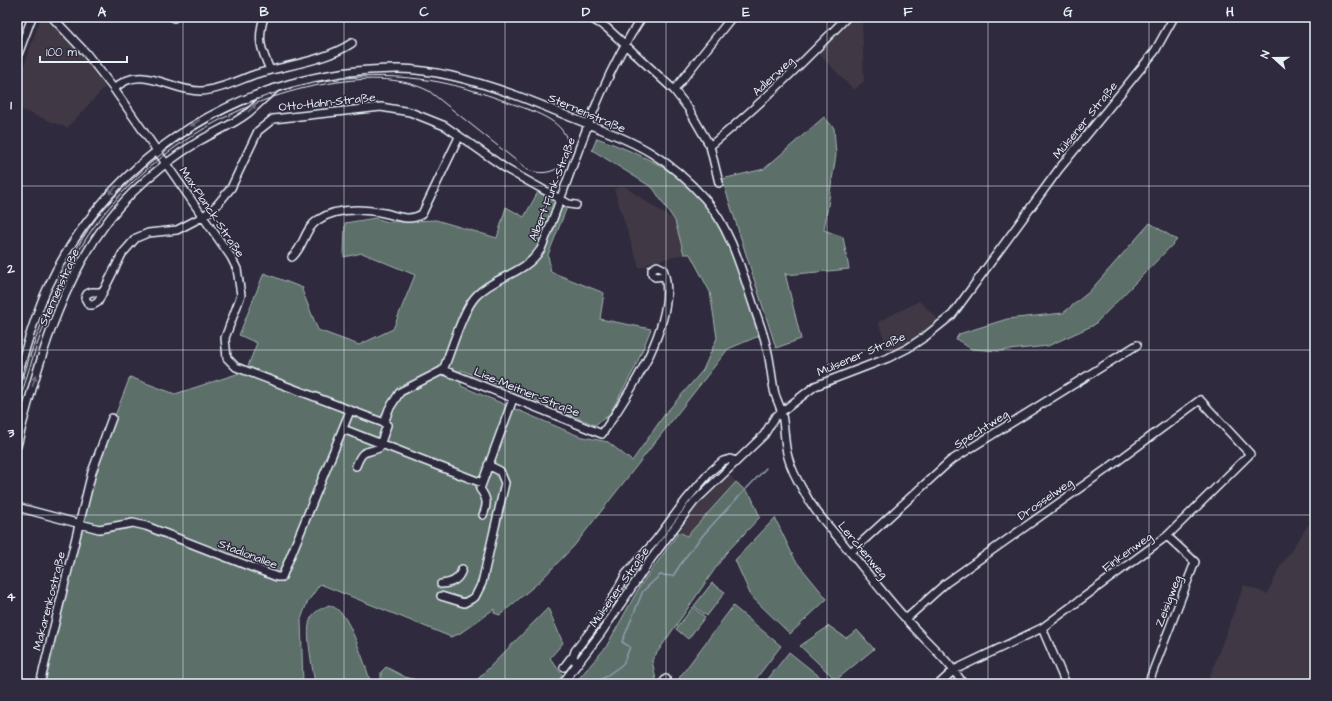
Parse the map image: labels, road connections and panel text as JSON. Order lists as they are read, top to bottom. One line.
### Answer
{"streets":{"street":["Adlerweg","Otto-Hahn-Straße","Sternenstraße","Mülsener Straße","Albert-Funk-Straße","Max-Planck-Straße","Lise-Meitner-Straße","Spechtweg","Drosselweg","Lerchenweg","Finkenweg","Stadionallee","Makarenkostraße","Zeisigweg"]},"crossings":[["Otto-Hahn-Straße","Albert-Funk-Straße"],["Otto-Hahn-Straße","Max-Planck-Straße"],["Sternenstraße","Mülsener Straße"],["Sternenstraße","Albert-Funk-Straße"],["Sternenstraße","Max-Planck-Straße"],["Sternenstraße","Lerchenweg"],["Mülsener Straße","Lerchenweg"],["Albert-Funk-Straße","Lise-Meitner-Straße"],["Max-Planck-Straße","Stadionallee"],["Spechtweg","Lerchenweg"],["Drosselweg","Lerchenweg"],["Drosselweg","Finkenweg"],["Lerchenweg","Finkenweg"],["Finkenweg","Zeisigweg"],["Stadionallee","Makarenkostraße"]],"scale_bar":"100 m","north":"left","grid":{"columns":["A","B","C","D","E","F","G","H"],"rows":["1","2","3","4"]}}
